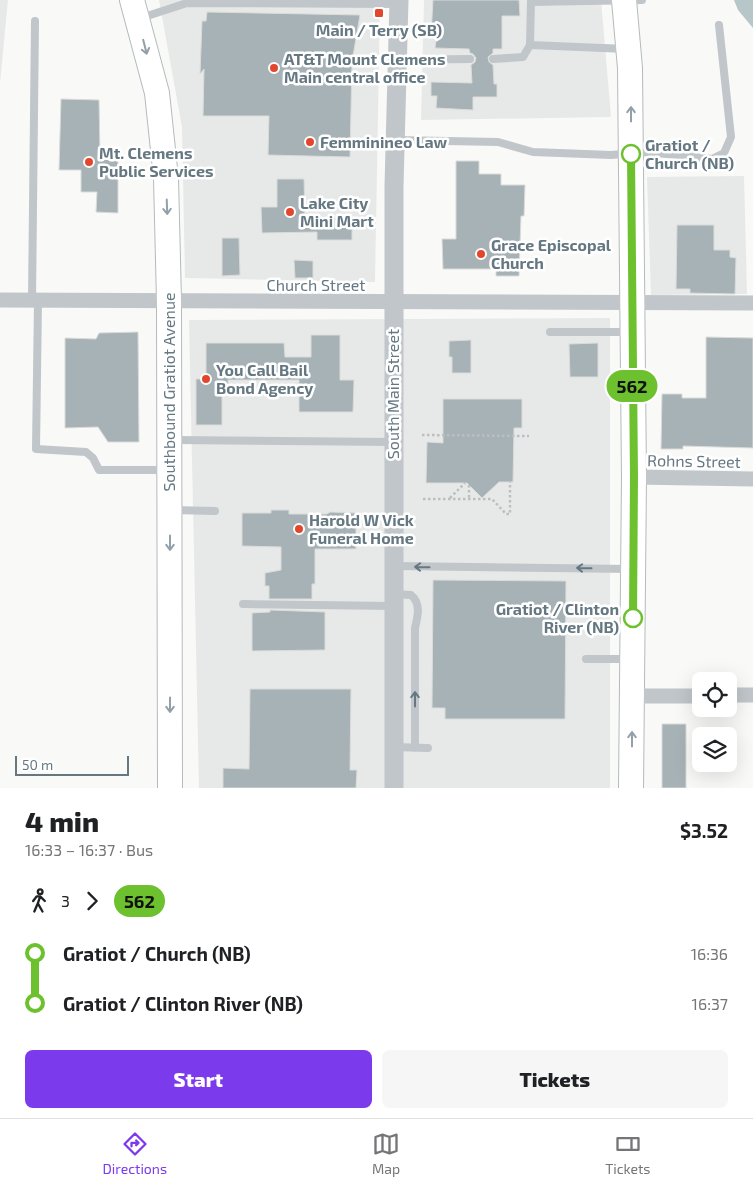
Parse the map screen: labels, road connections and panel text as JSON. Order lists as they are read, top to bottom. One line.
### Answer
{"streets":{"main road":["Southbound Gratiot Avenue"],"street":["Church Street","South Main Street","Rohns Street"]},"crossings":[["Church Street","Southbound Gratiot Avenue"],["Church Street","South Main Street"]],"one_way":["Southbound Gratiot Avenue"],"places":{"transit":["Main / Terry (SB)"],"other":["AT&T Mount Clemens Main central office","Femminineo Law","Gratiot / Church (NB)","Mt. Clemens Public Services","Lake City Mini Mart","Grace Episcopal Church","You Call Bail Bond Agency","Harold W Vick Funeral Home","Gratiot / Clinton River (NB)"]},"lines":["bus line 562"],"scale_bar":"50 m","page":{"on_map":"562","scale":"50 m","heading":["4 min","16:33 – 16:37 · Bus","$3.52"],"legs":["3","562"],"list":[{"name":"Gratiot / Church (NB)","value":"16:36"},{"name":"Gratiot / Clinton River (NB)","value":"16:37"}],"buttons":["Start","Tickets"],"tabs":["Directions","Map","Tickets"]}}
